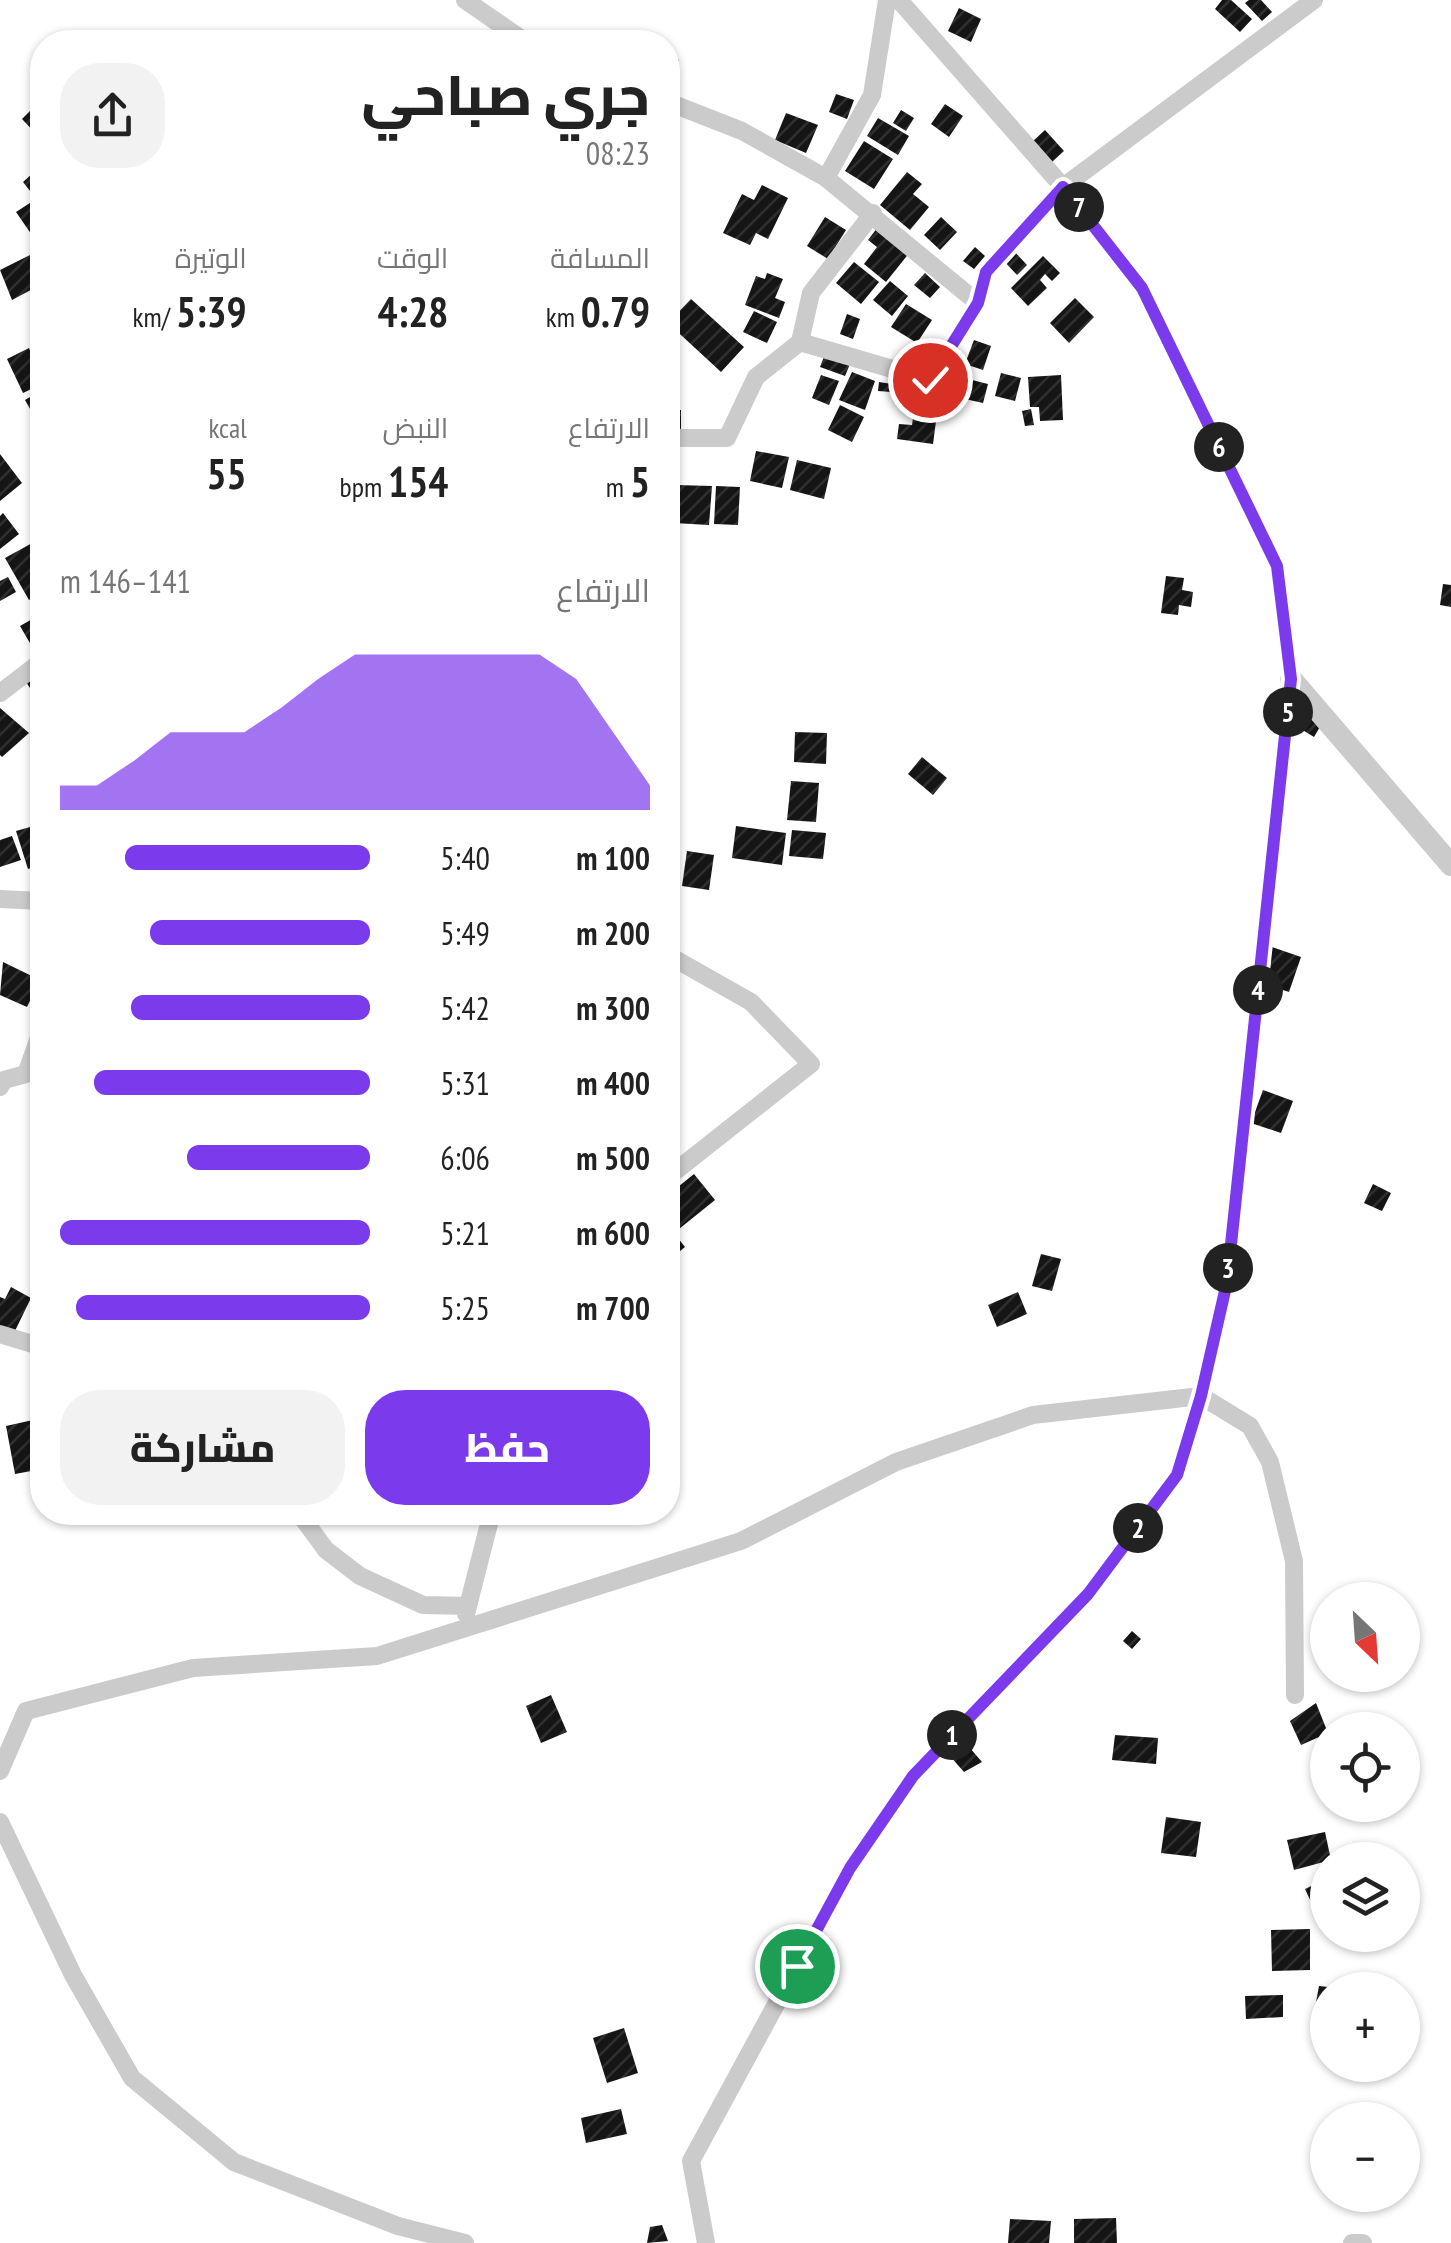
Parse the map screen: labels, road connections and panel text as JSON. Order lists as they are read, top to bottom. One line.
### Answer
{"north":"bottom right","page":{"heading":["جري صباحي","08:23"],"pins":["7","6","5","4","3","2","1"],"stats":[["المسافة","0.79 km"],["الوقت","4:28"],["الوتيرة","5:39 /km"],["الارتفاع","5 m"],["النبض","154 bpm"],["kcal","55"]],"chart":["الارتفاع","141–146 m"],"list":[{"name":"100 m","note":"5:40"},{"name":"200 m","note":"5:49"},{"name":"300 m","note":"5:42"},{"name":"400 m","note":"5:31"},{"name":"500 m","note":"6:06"},{"name":"600 m","note":"5:21"},{"name":"700 m","note":"5:25"}],"buttons":["حفظ","مشاركة"],"map_buttons":["+","−"]}}
